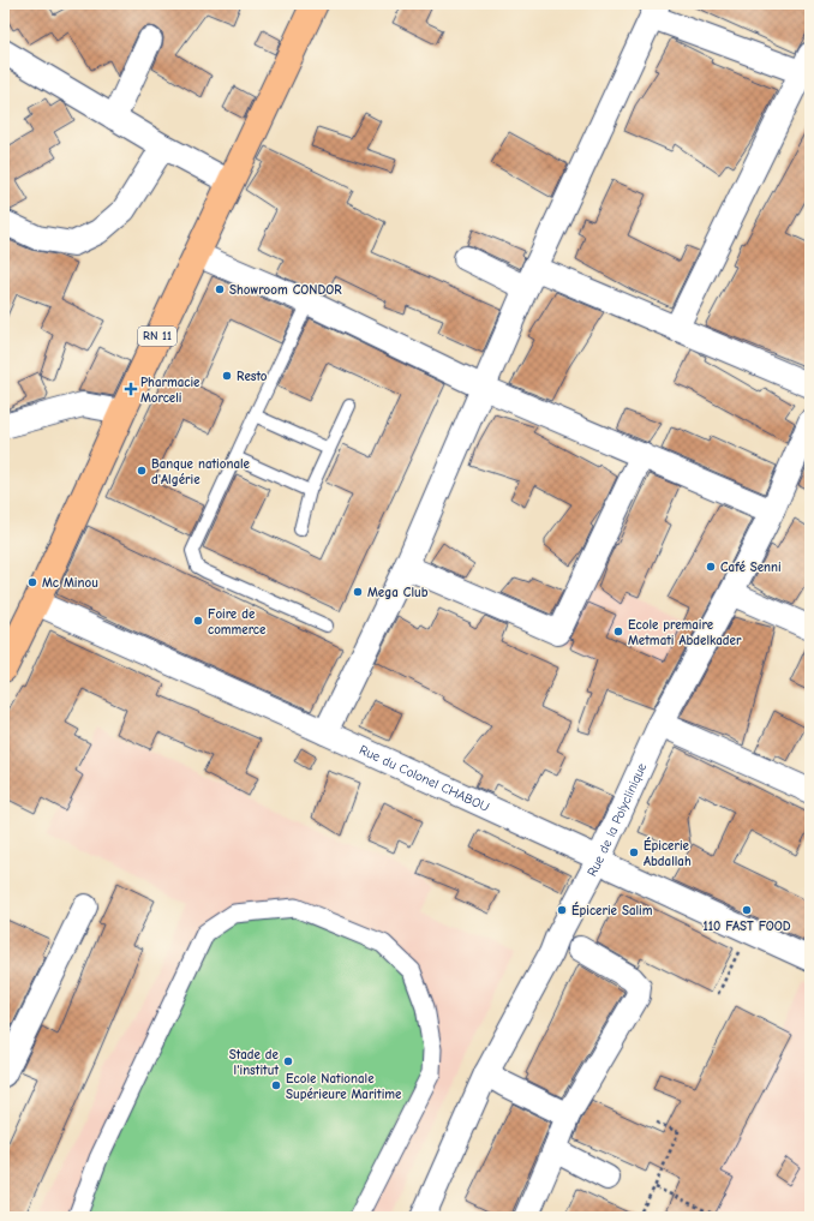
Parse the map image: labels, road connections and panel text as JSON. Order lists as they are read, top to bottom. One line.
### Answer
{"streets":{"main road":["RN 11"],"street":["Rue du Colonel CHABOU","Rue de la Polyclinique"]},"crossings":[["RN 11","Rue du Colonel CHABOU"],["Rue du Colonel CHABOU","Rue de la Polyclinique"]],"places":{"other":["Showroom CONDOR","Resto","Banque nationale d'Algérie","Café Senni","Mc Minou","Mega Club","Foire de commerce","Ecole premaire Metmati Abdelkader","Épicerie Abdallah","Épicerie Salim","110 FAST FOOD","Stade de l'institut","Ecole Nationale Supérieure Maritime"],"health":["Pharmacie Morceli"]}}
